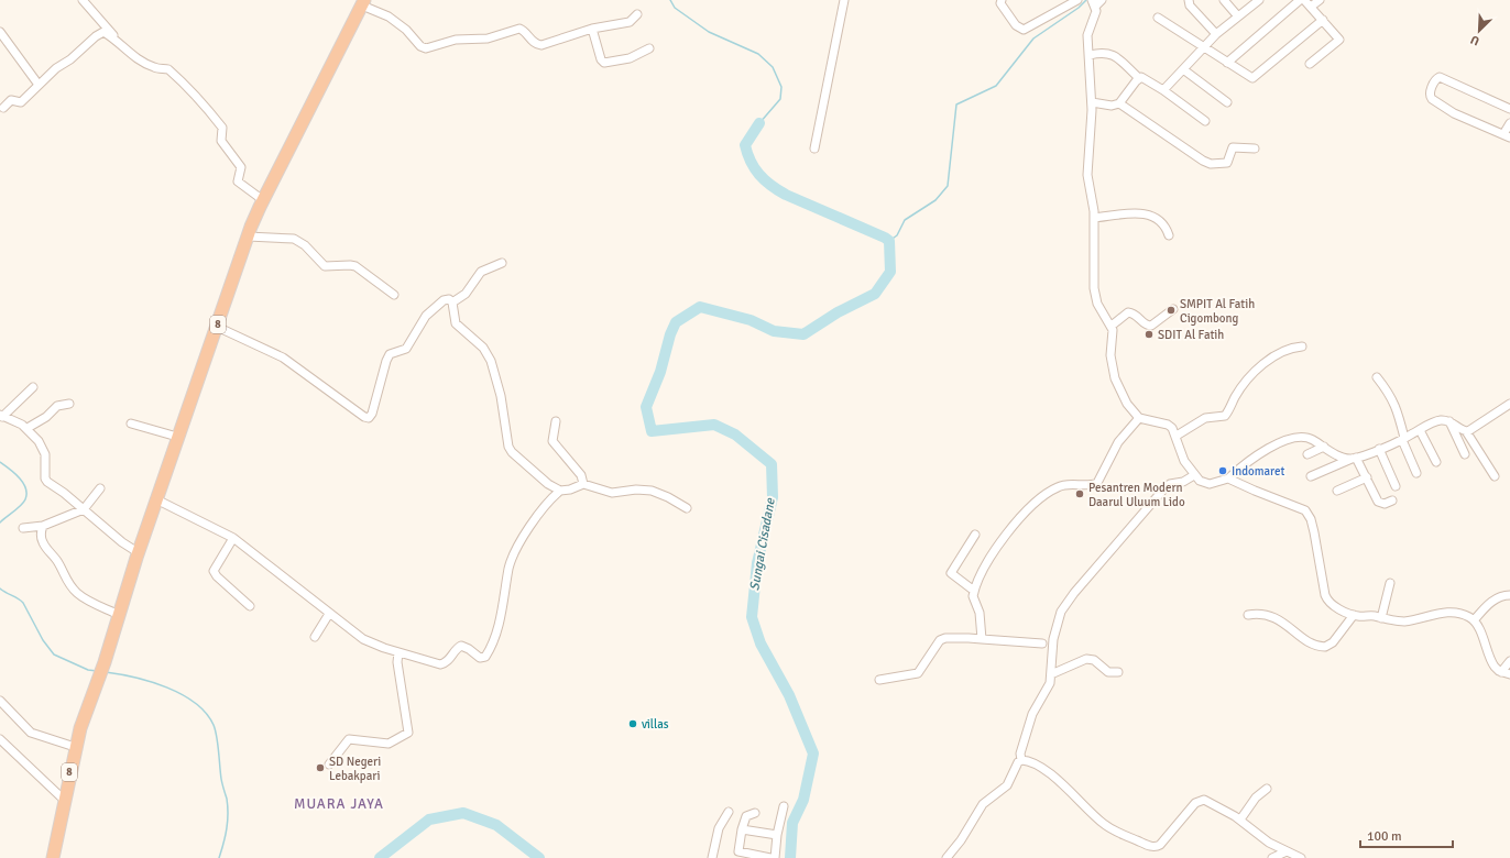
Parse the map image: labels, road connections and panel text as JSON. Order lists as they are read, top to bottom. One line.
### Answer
{"streets":{"highway":["8"]},"districts":["MUARA JAYA"],"water":["Sungai Cisadane"],"places":["SMPIT Al Fatih Cigombong","SDIT Al Fatih","Indomaret","Pesantren Modern Daarul Uluum Lido","villas","SD Negeri Lebakpari"],"scale_bar":"100 m","north":"bottom left"}
